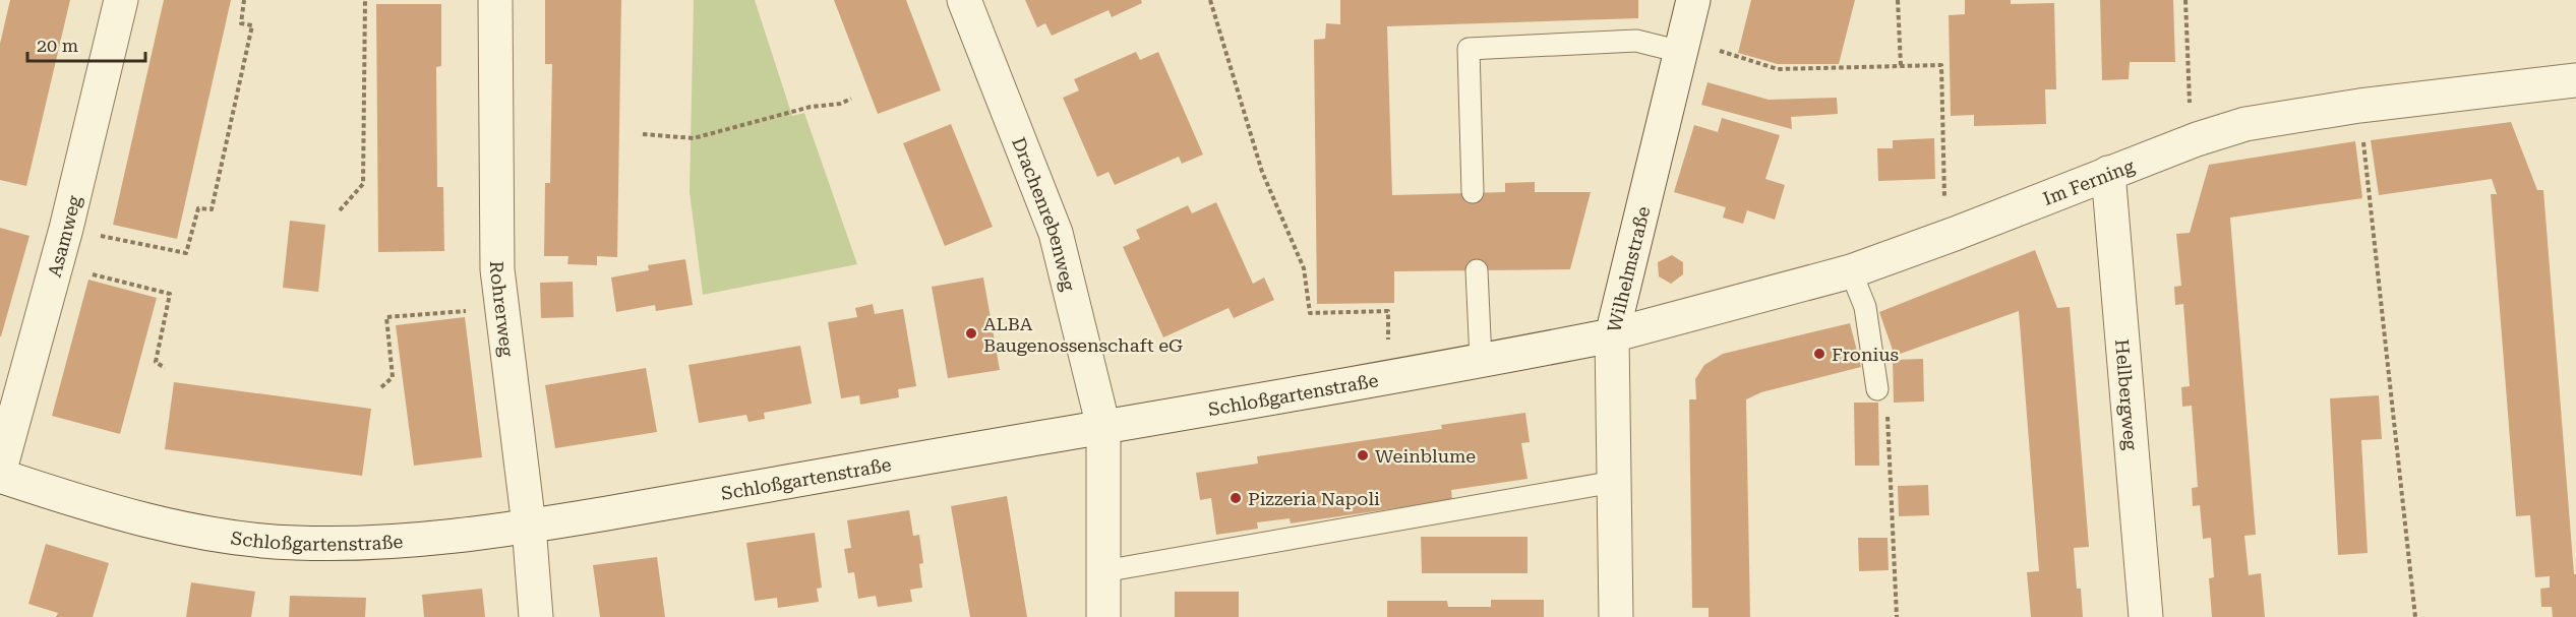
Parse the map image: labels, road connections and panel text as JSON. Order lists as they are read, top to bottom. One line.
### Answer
{"streets":{"street":["Im Ferning","Drachenrebenweg","Asamweg","Wilhelmstraße","Rohrerweg","Schloßgartenstraße","Hellbergweg"]},"crossings":[["Im Ferning","Wilhelmstraße"],["Im Ferning","Schloßgartenstraße"],["Im Ferning","Hellbergweg"],["Drachenrebenweg","Schloßgartenstraße"],["Wilhelmstraße","Schloßgartenstraße"],["Rohrerweg","Schloßgartenstraße"]],"places":["ALBA Baugenossenschaft eG","Fronius","Weinblume","Pizzeria Napoli"],"scale_bar":"20 m"}
